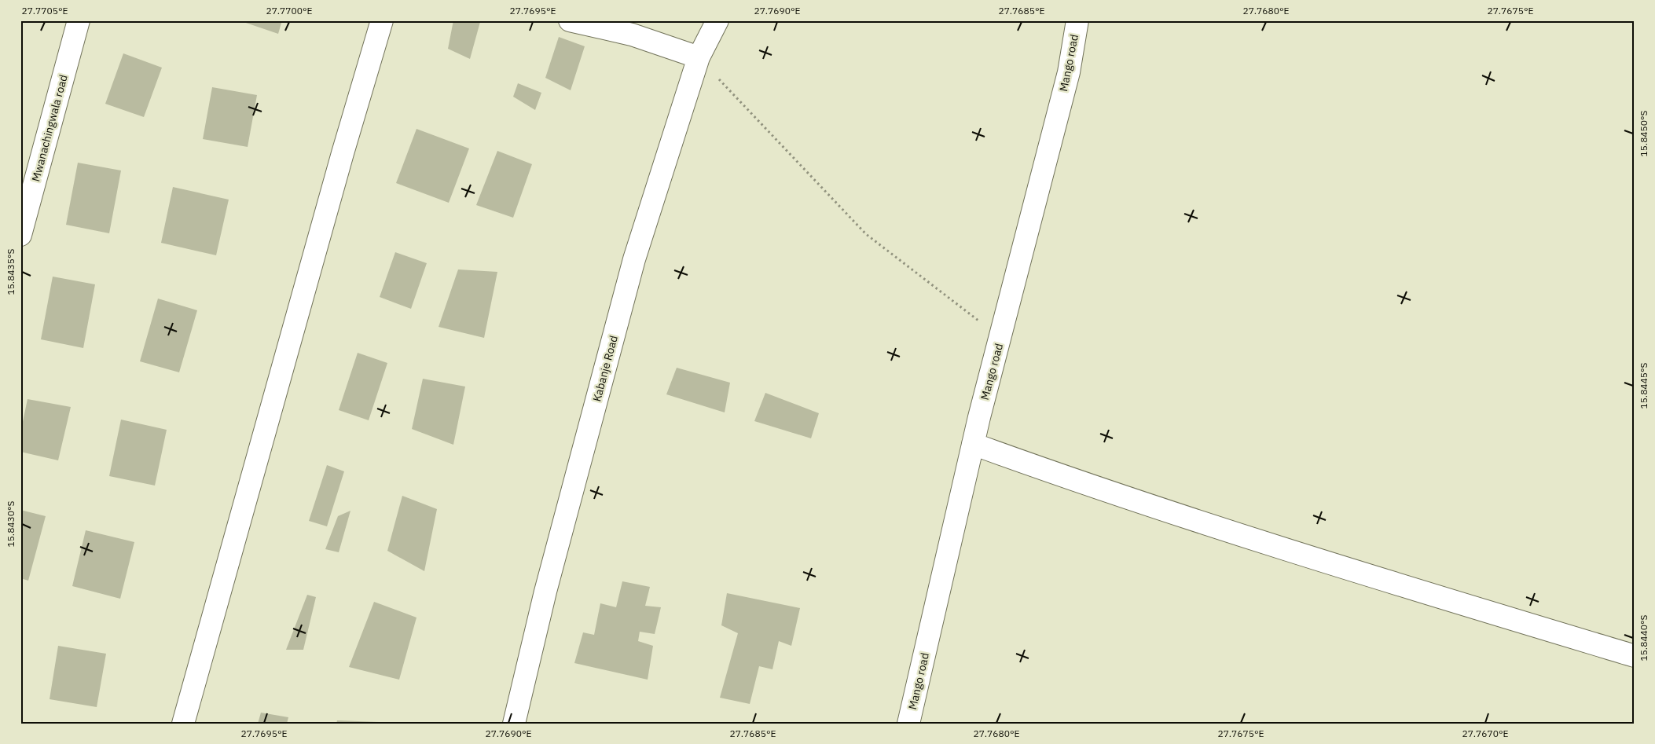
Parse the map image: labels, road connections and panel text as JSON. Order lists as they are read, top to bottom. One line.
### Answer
{"streets":{"street":["Mango road","Mwanachingwala road","Kabanje Road"]},"coordinates":["27.7705°E","27.7700°E","27.7695°E","27.7690°E","27.7685°E","27.7680°E","27.7675°E","15.8450°S","15.8435°S","15.8445°S","15.8430°S","15.8440°S","27.7670°E"]}
